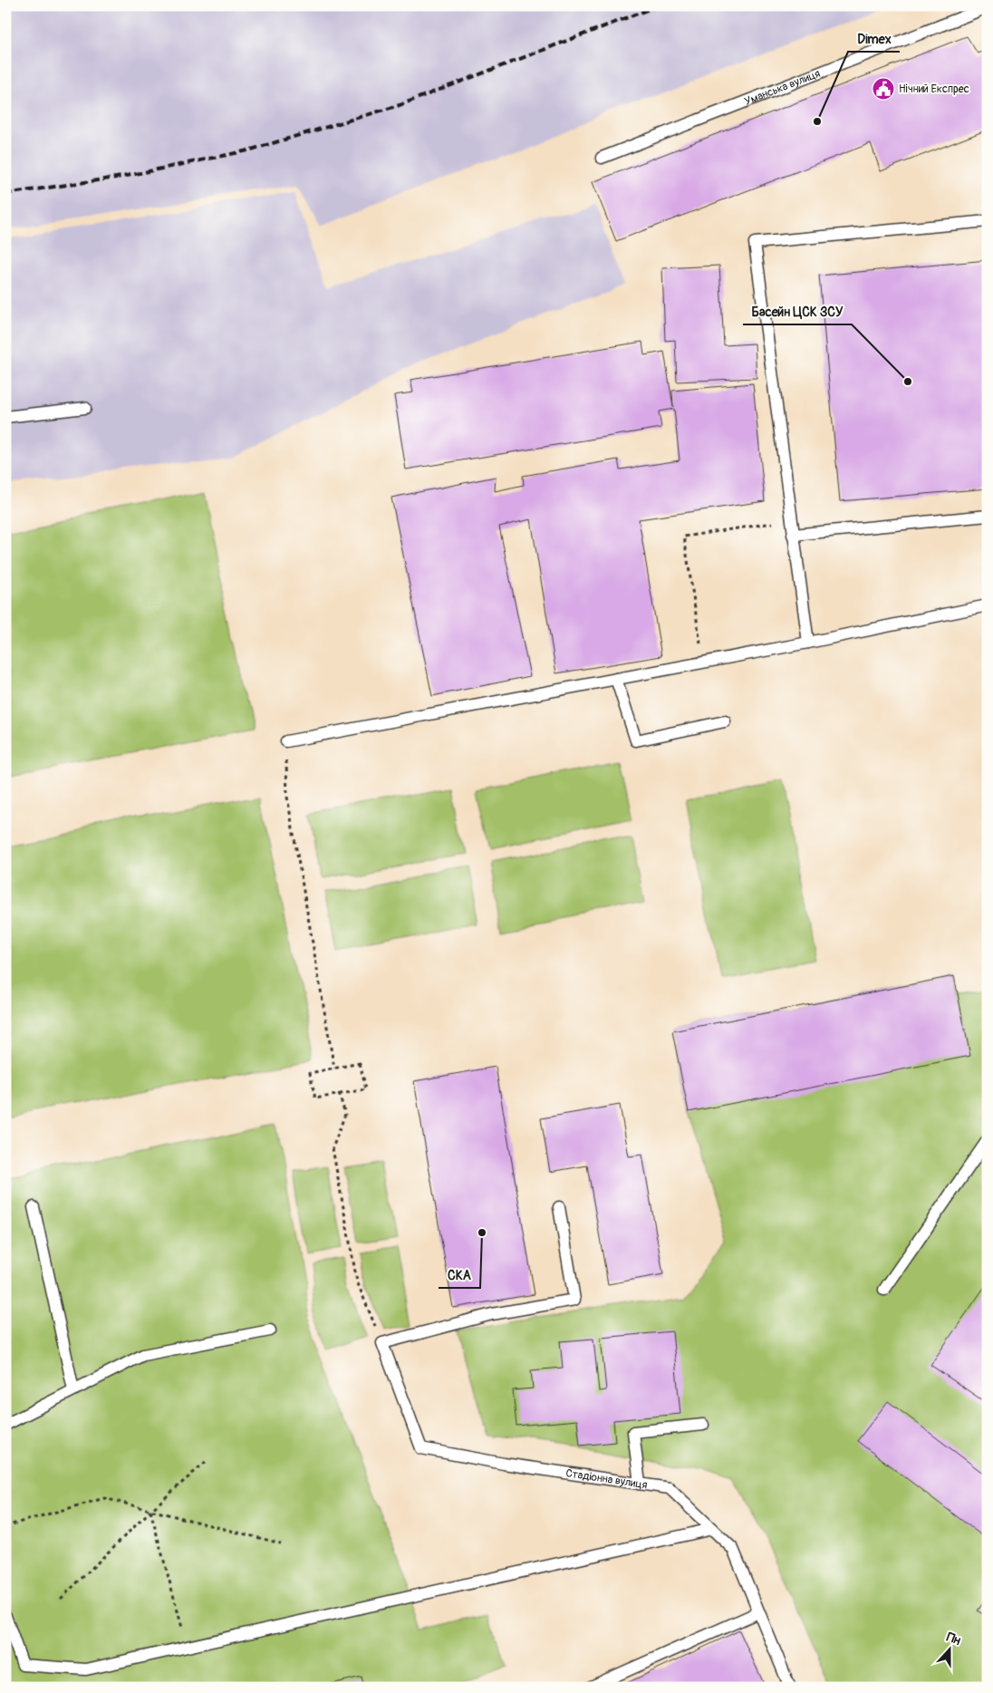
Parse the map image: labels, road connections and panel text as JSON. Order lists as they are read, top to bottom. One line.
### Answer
{"streets":{"lane":["Уманська вулиця","Стадіонна вулиця"]},"places":{"public building":["Нічний Експрес"],"other":["Dimex","Басейн ЦСК ЗСУ","СКА"]},"north":"top"}
